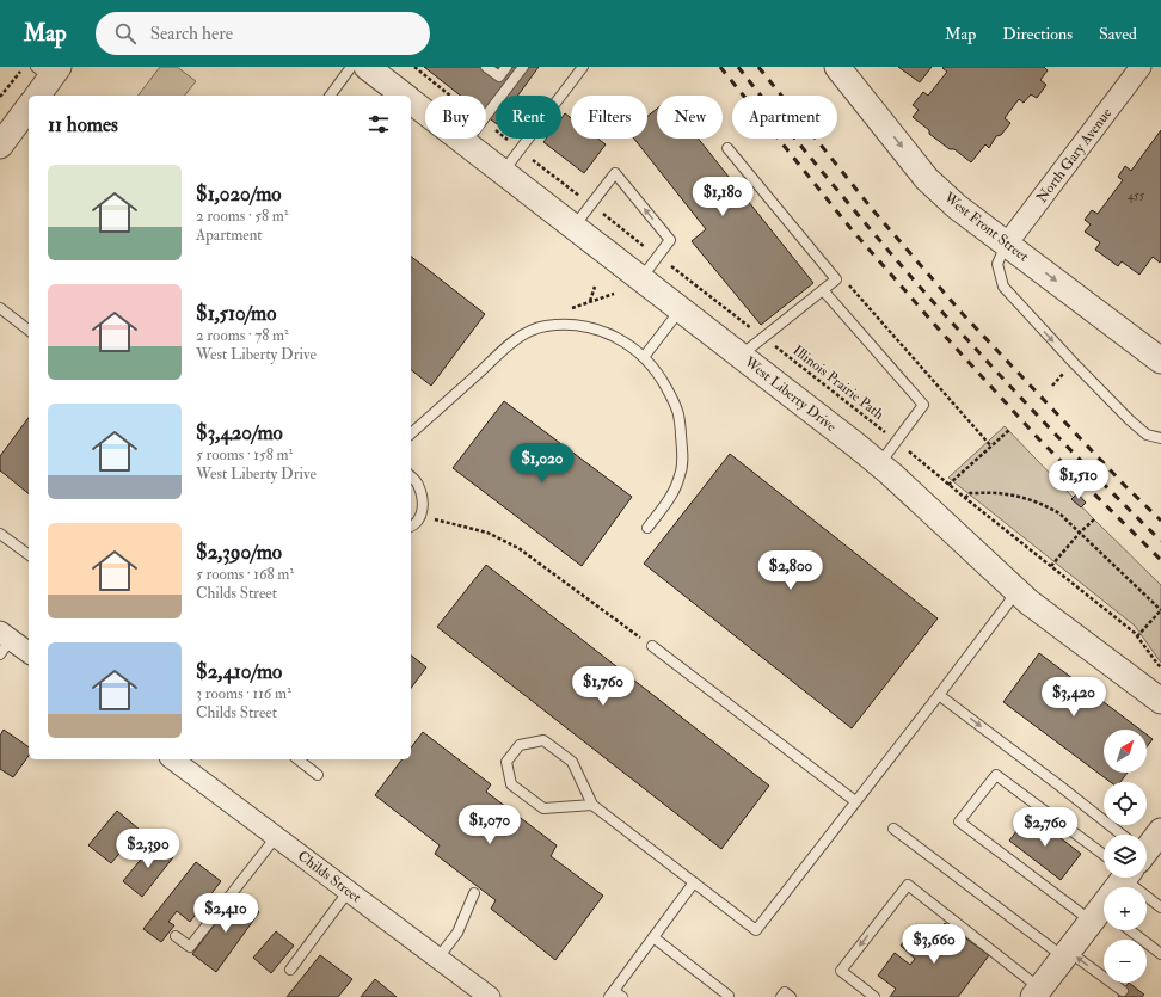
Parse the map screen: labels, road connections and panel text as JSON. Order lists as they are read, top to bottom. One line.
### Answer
{"streets":{"street":["North Gary Avenue","West Front Street","West Liberty Drive","Childs Street"],"path":["Illinois Prairie Path"]},"crossings":[["North Gary Avenue","West Front Street"]],"one_way":["West Front Street"],"house_numbers":["455"],"north":"top right","page":{"header":"Map","search":"Search here","nav":["Map","Directions","Saved"],"chip":["Buy","Rent","Filters","New","Apartment"],"heading":"11 homes","list":[{"name":"$1,020/mo","note":"2 rooms · 58 m² · Apartment"},{"name":"$1,510/mo","note":"2 rooms · 78 m² · West Liberty Drive"},{"name":"$3,420/mo","note":"5 rooms · 158 m² · West Liberty Drive"},{"name":"$2,390/mo","note":"5 rooms · 168 m² · Childs Street"},{"name":"$2,410/mo","note":"3 rooms · 116 m² · Childs Street"}],"price":["$1,180","$1,020","$1,510","$2,800","$1,760","$3,420","$1,070","$2,760","$2,390","$2,410","$3,660"],"map_buttons":["+","−"]}}
